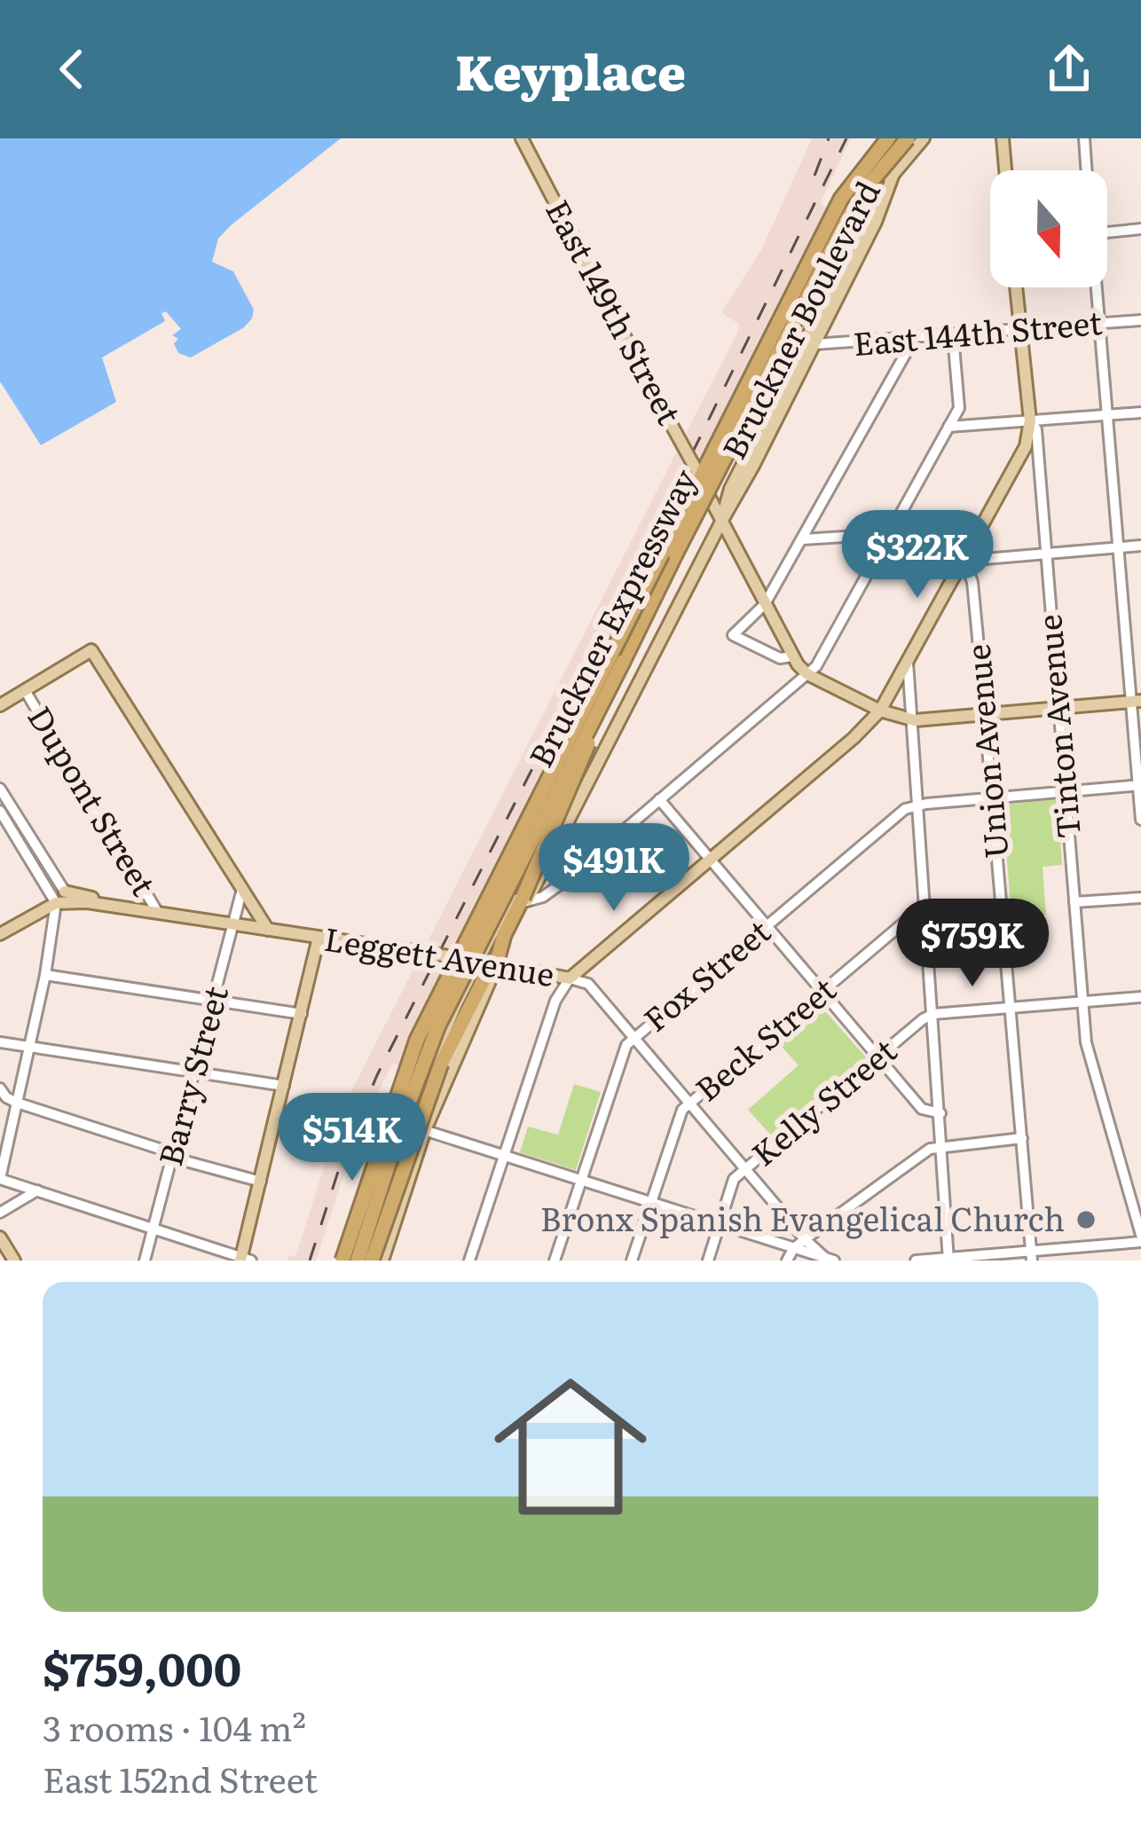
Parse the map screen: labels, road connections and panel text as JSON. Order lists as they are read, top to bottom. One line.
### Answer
{"streets":{"highway":["Bruckner Expressway"],"main road":["East 149th Street","Bruckner Boulevard","Leggett Avenue"],"street":["East 144th Street","Tinton Avenue","Union Avenue","Dupont Street","Fox Street","Beck Street","Barry Street","Kelly Street"]},"crossings":[["East 149th Street","Bruckner Boulevard"],["East 149th Street","Tinton Avenue"],["East 149th Street","Union Avenue"],["Bruckner Boulevard","East 144th Street"],["Bruckner Boulevard","Bruckner Expressway"],["Bruckner Boulevard","Leggett Avenue"],["Dupont Street","Leggett Avenue"],["Leggett Avenue","Fox Street"],["Leggett Avenue","Beck Street"],["Leggett Avenue","Barry Street"],["Leggett Avenue","Kelly Street"]],"places":["Bronx Spanish Evangelical Church"],"north":"bottom","page":{"header":"Keyplace","price":["$322K","$491K","$759K","$514K"],"list":[{"name":"$759,000","note":"3 rooms · 104 m² · East 152nd Street"}]}}
